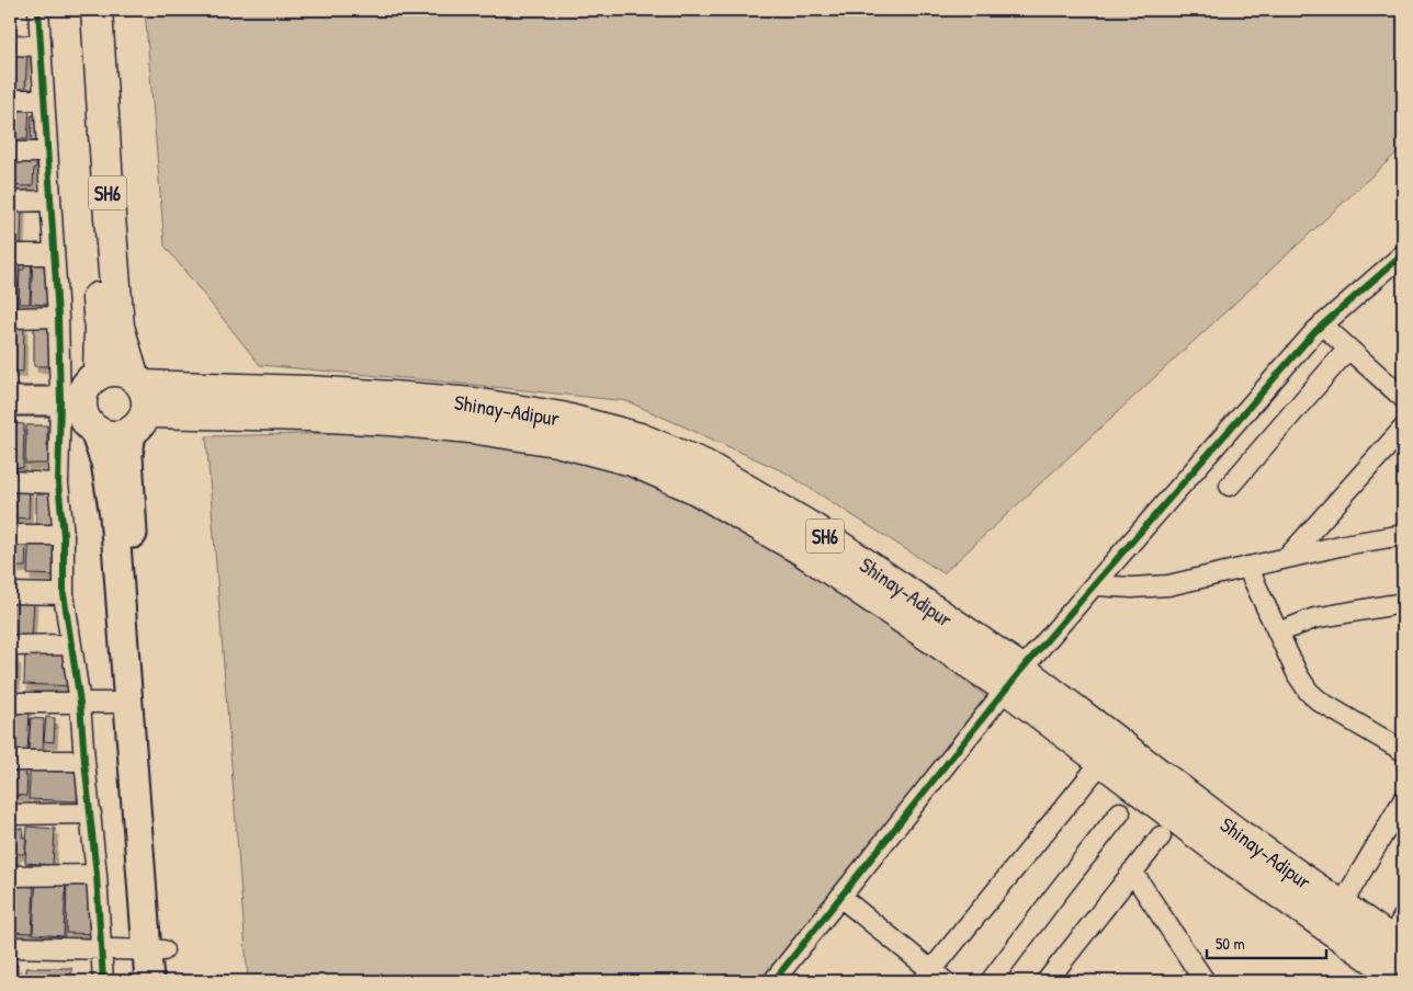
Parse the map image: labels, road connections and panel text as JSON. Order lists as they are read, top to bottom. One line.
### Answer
{"streets":{"main road":["SH6","Shinay-Adipur"]},"crossings":[["SH6","Shinay-Adipur"]],"scale_bar":"50 m"}
